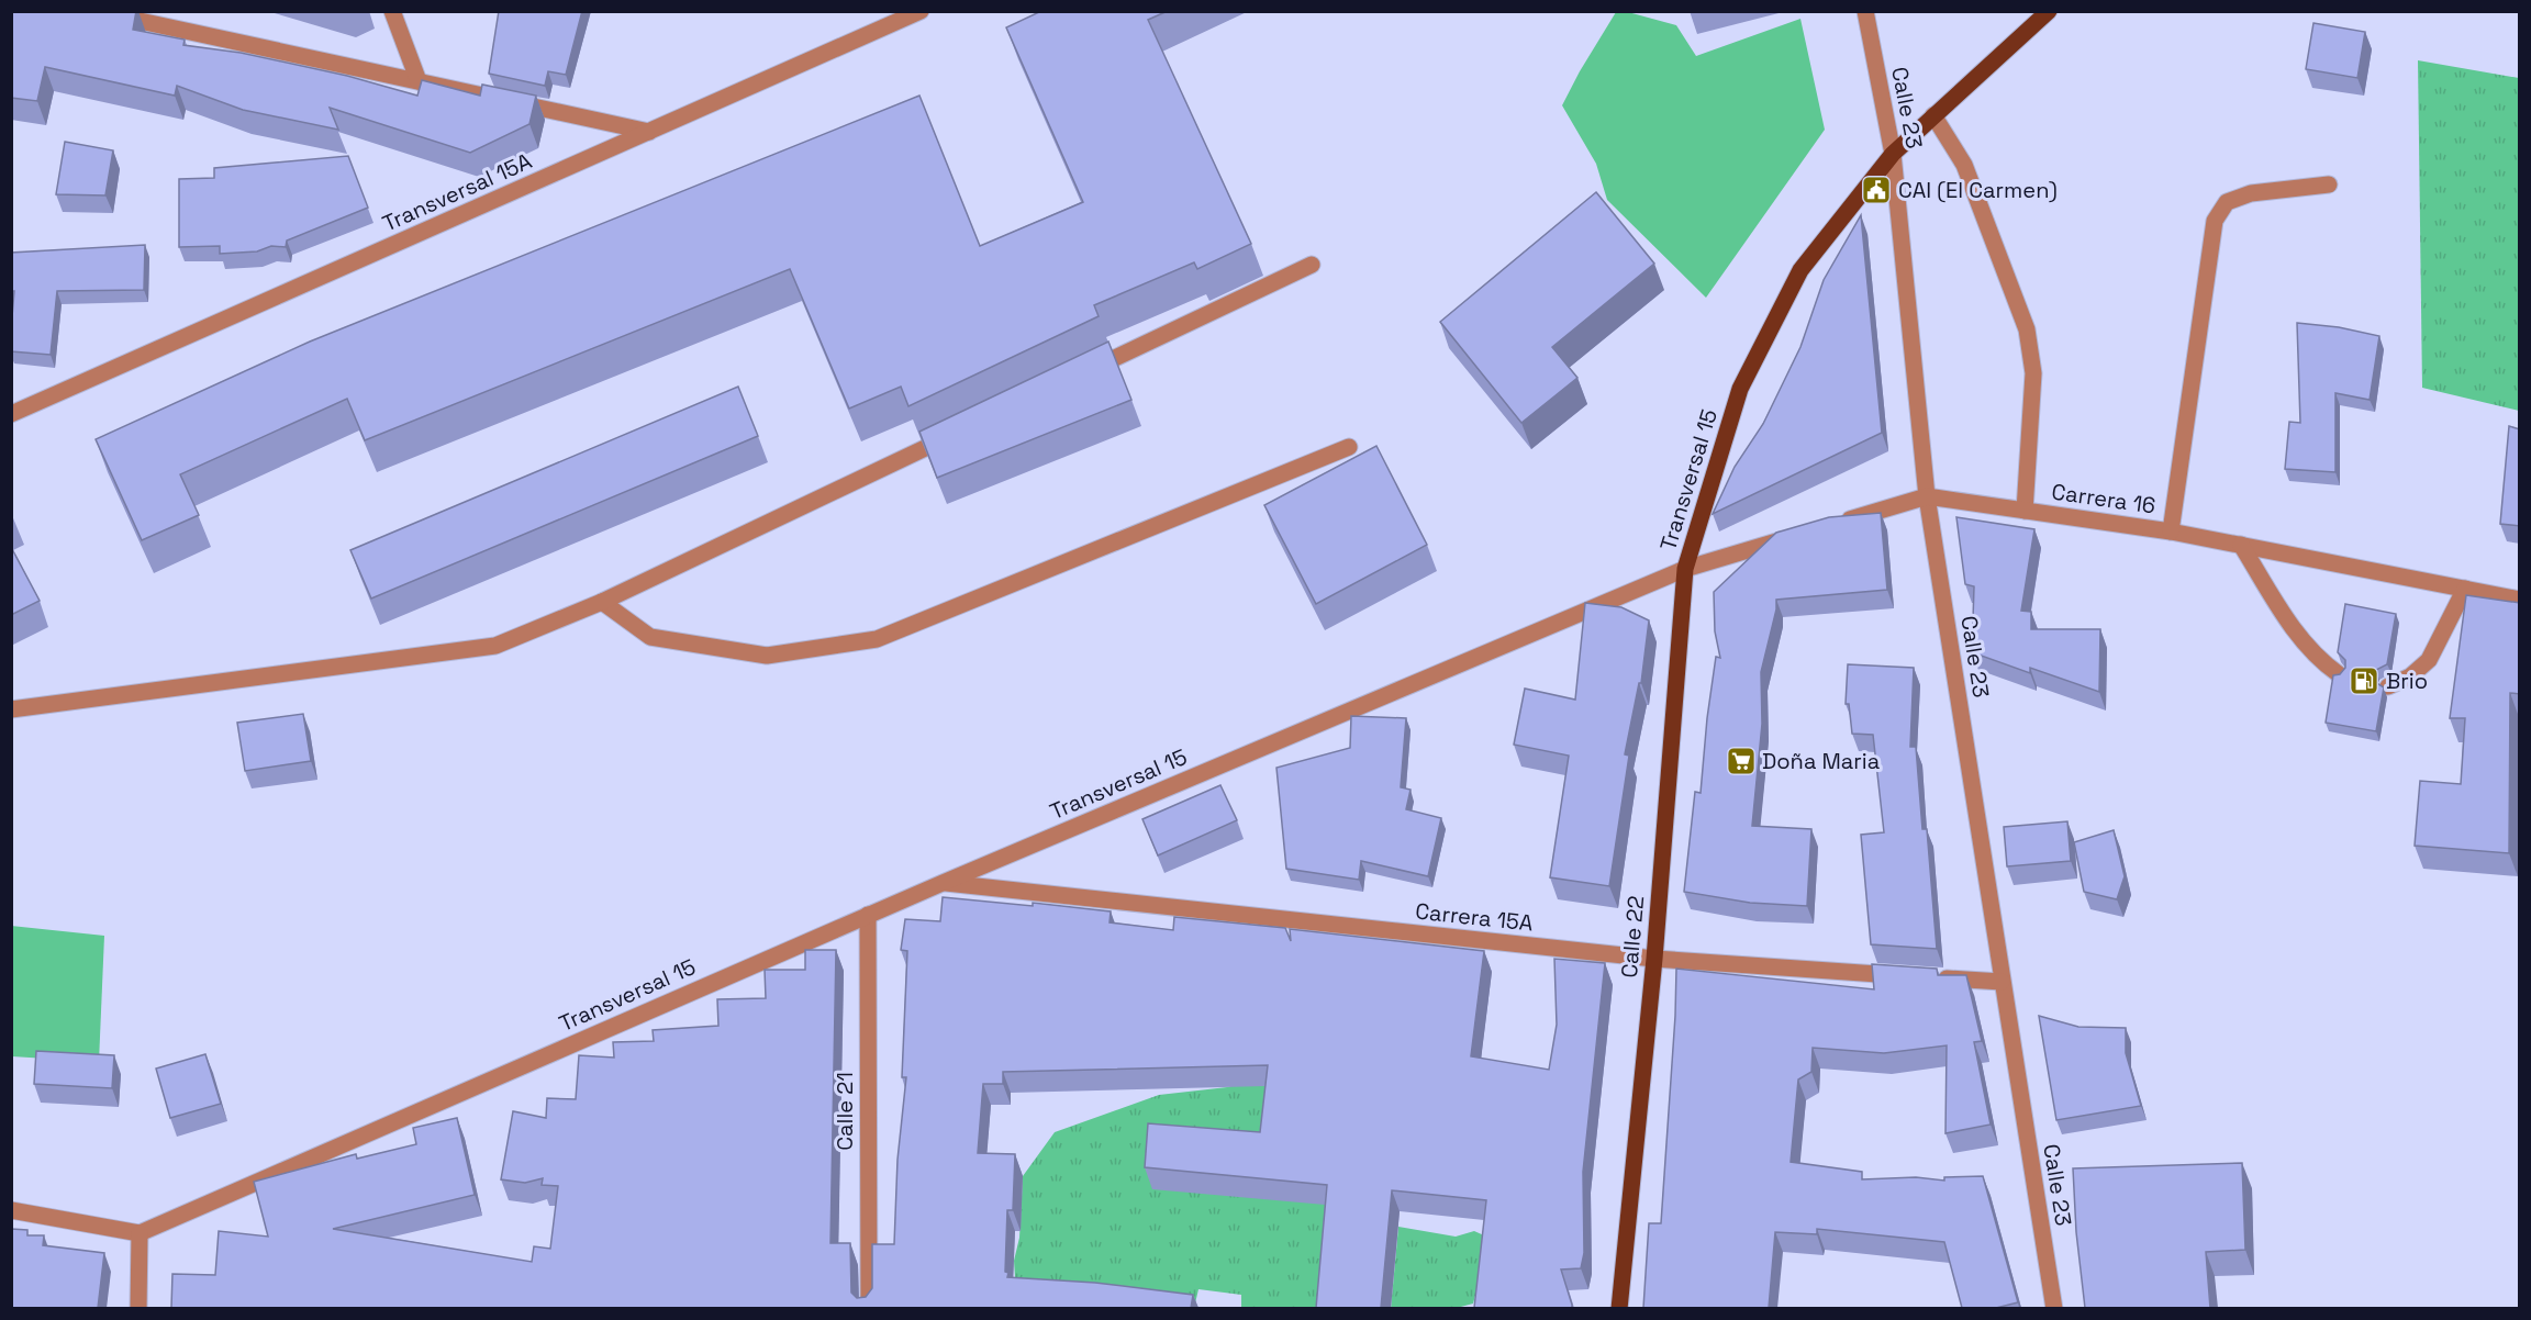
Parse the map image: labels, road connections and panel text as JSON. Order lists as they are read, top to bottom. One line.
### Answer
{"streets":{"main road":["Transversal 15","Calle 22"],"street":["Calle 23","Transversal 15A","Carrera 16","Carrera 15A","Calle 21"]},"crossings":[["Calle 23","Transversal 15"],["Calle 23","Carrera 16"],["Calle 23","Carrera 15A"],["Transversal 15","Carrera 15A"],["Transversal 15","Calle 22"],["Transversal 15","Calle 21"],["Carrera 15A","Calle 22"]],"places":{"public building":["CAI (El Carmen)"],"fuel station":["Brio"],"supermarket":["Doña Maria"]}}
